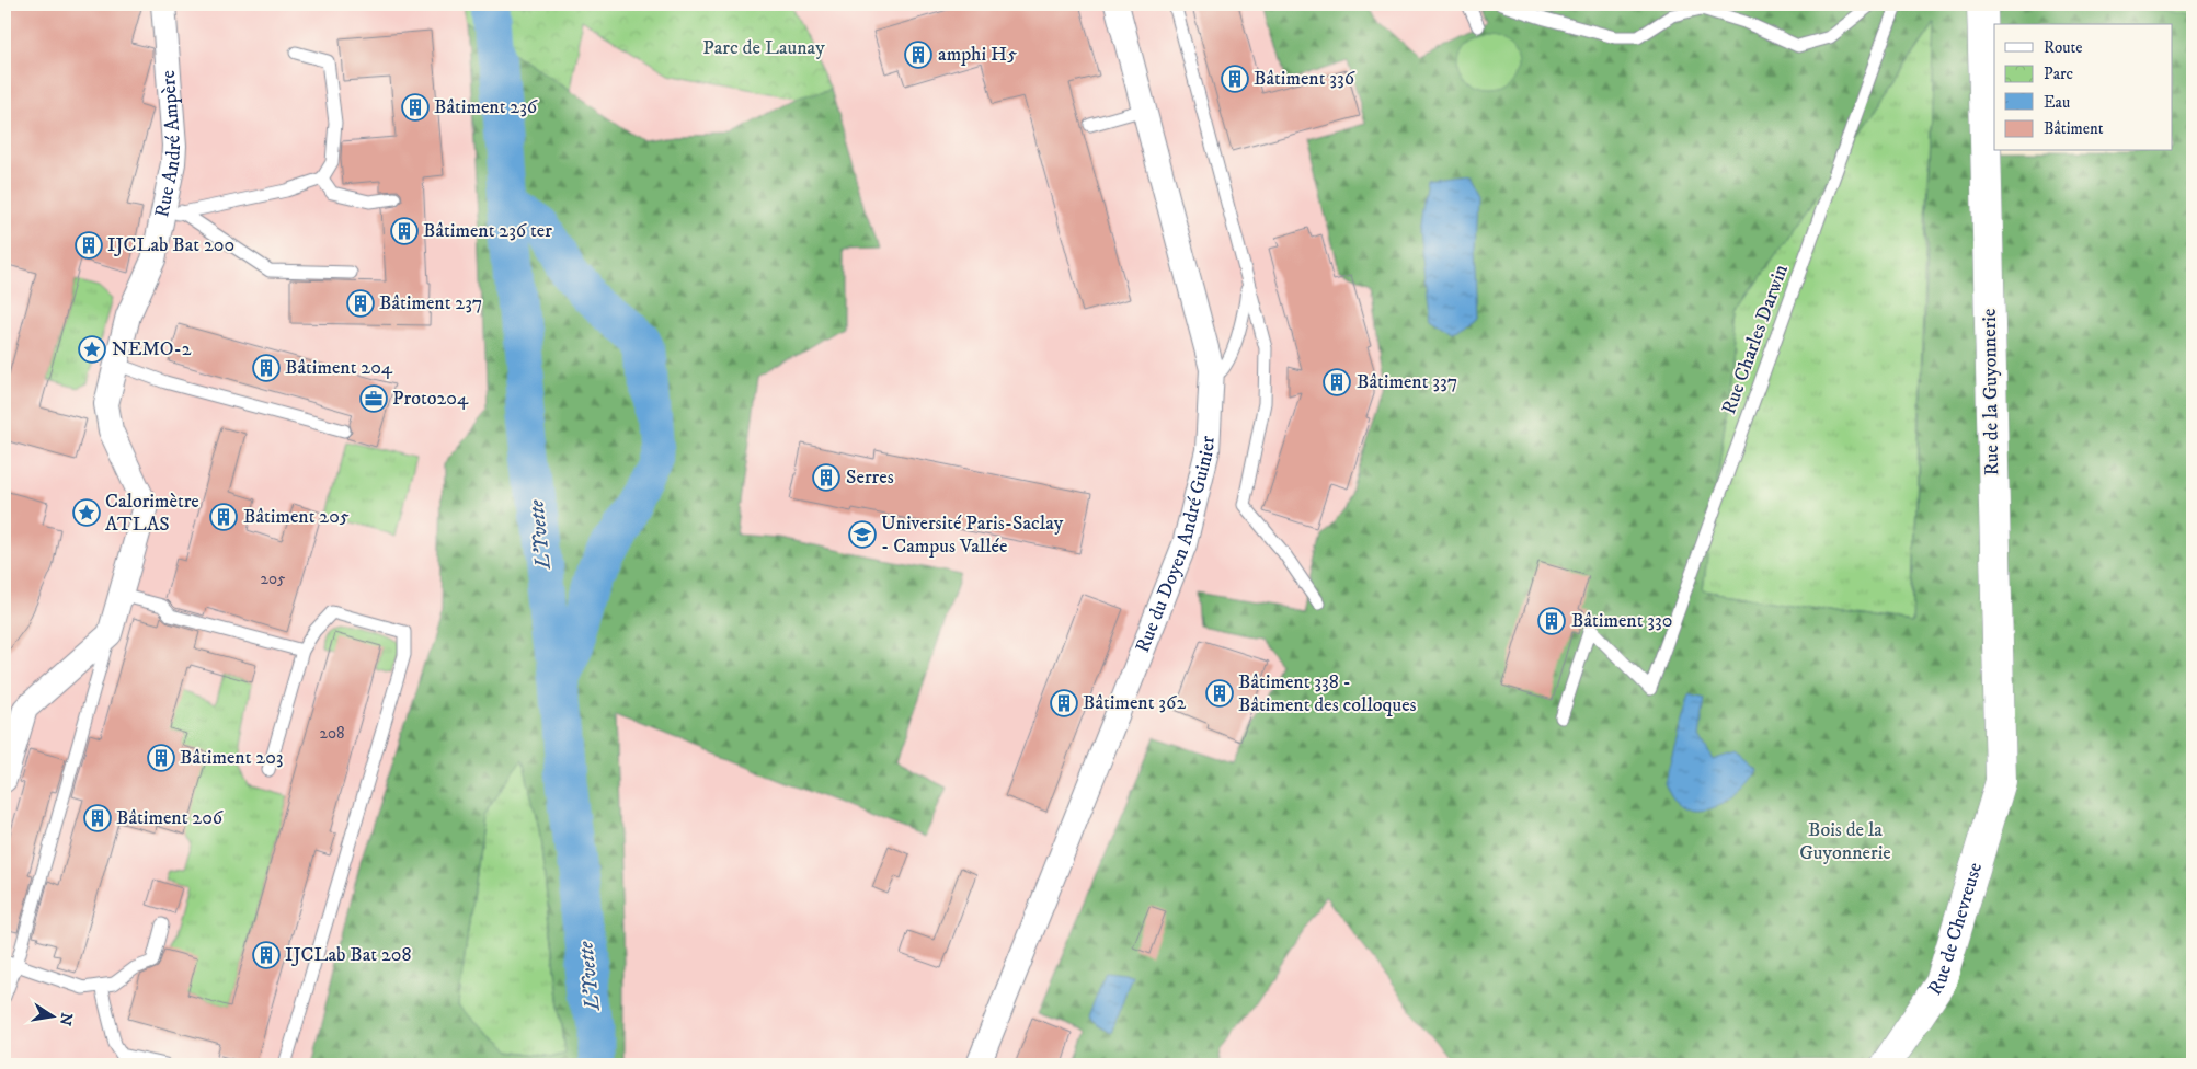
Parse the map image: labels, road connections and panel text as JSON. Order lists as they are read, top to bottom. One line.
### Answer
{"streets":{"street":["Rue André Ampère","Rue de la Guyonnerie","Rue du Doyen André Guinier","Rue de Chevreuse"],"lane":["Rue Charles Darwin"]},"crossings":[["Rue de la Guyonnerie","Rue de Chevreuse"]],"water":["L'Yvette"],"parks":["Parc de Launay","Bois de la Guyonnerie"],"places":{"building":["amphi H5","Bâtiment 336","Bâtiment 236","Bâtiment 236 ter","IJCLab Bat 200","Bâtiment 237","Bâtiment 204","Bâtiment 337","Serres","Bâtiment 205","Bâtiment 330","Bâtiment 338 - Bâtiment des colloques","Bâtiment 362","Bâtiment 203","Bâtiment 206","IJCLab Bat 208"],"place":["NEMO-2","Calorimètre ATLAS"],"office":["Proto204"],"school or university":["Université Paris-Saclay - Campus Vallée"]},"house_numbers":["205","208"],"legend":["Route","Parc","Eau","Bâtiment"],"north":"right"}
